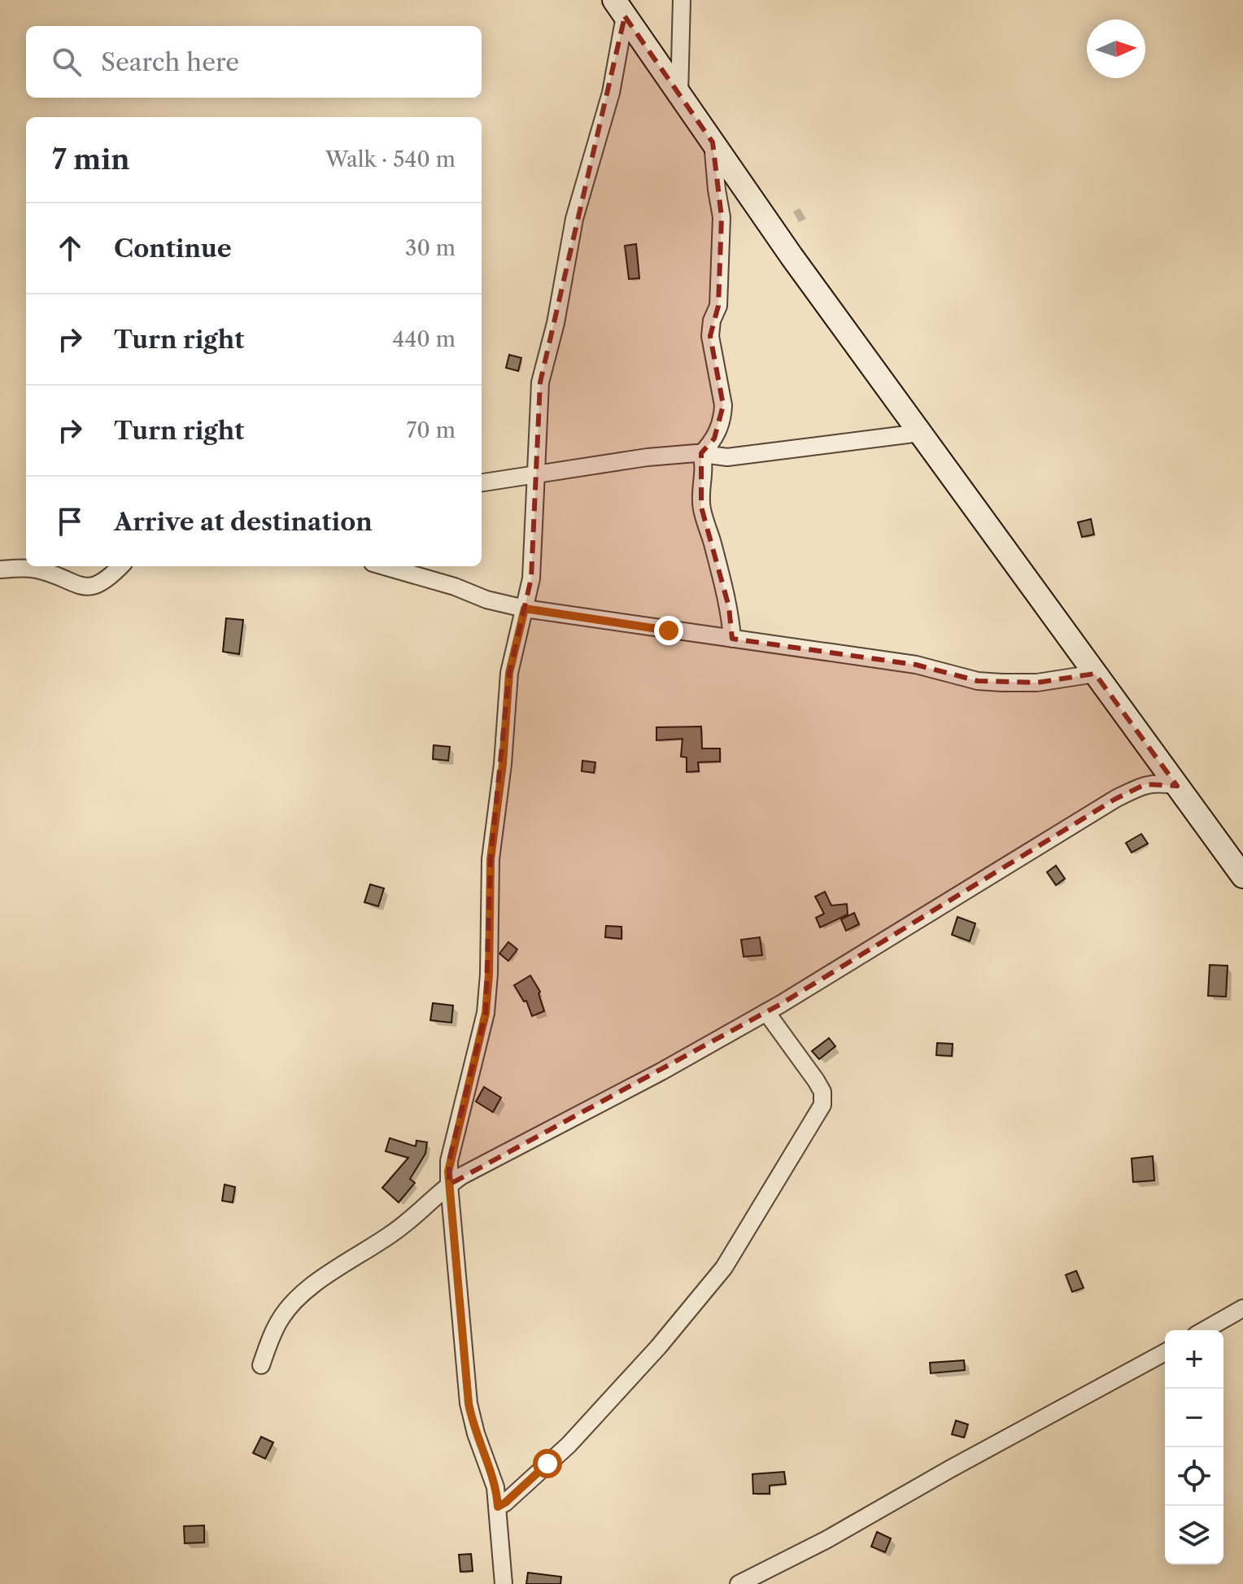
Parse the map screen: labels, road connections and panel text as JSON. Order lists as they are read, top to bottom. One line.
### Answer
{"north":"right","page":{"search":"Search here","heading":["7 min","Walk · 540 m"],"list":[["Continue","30 m"],["Turn right","440 m"],["Turn right","70 m"],"Arrive at destination"],"map_buttons":["+","−"]}}
